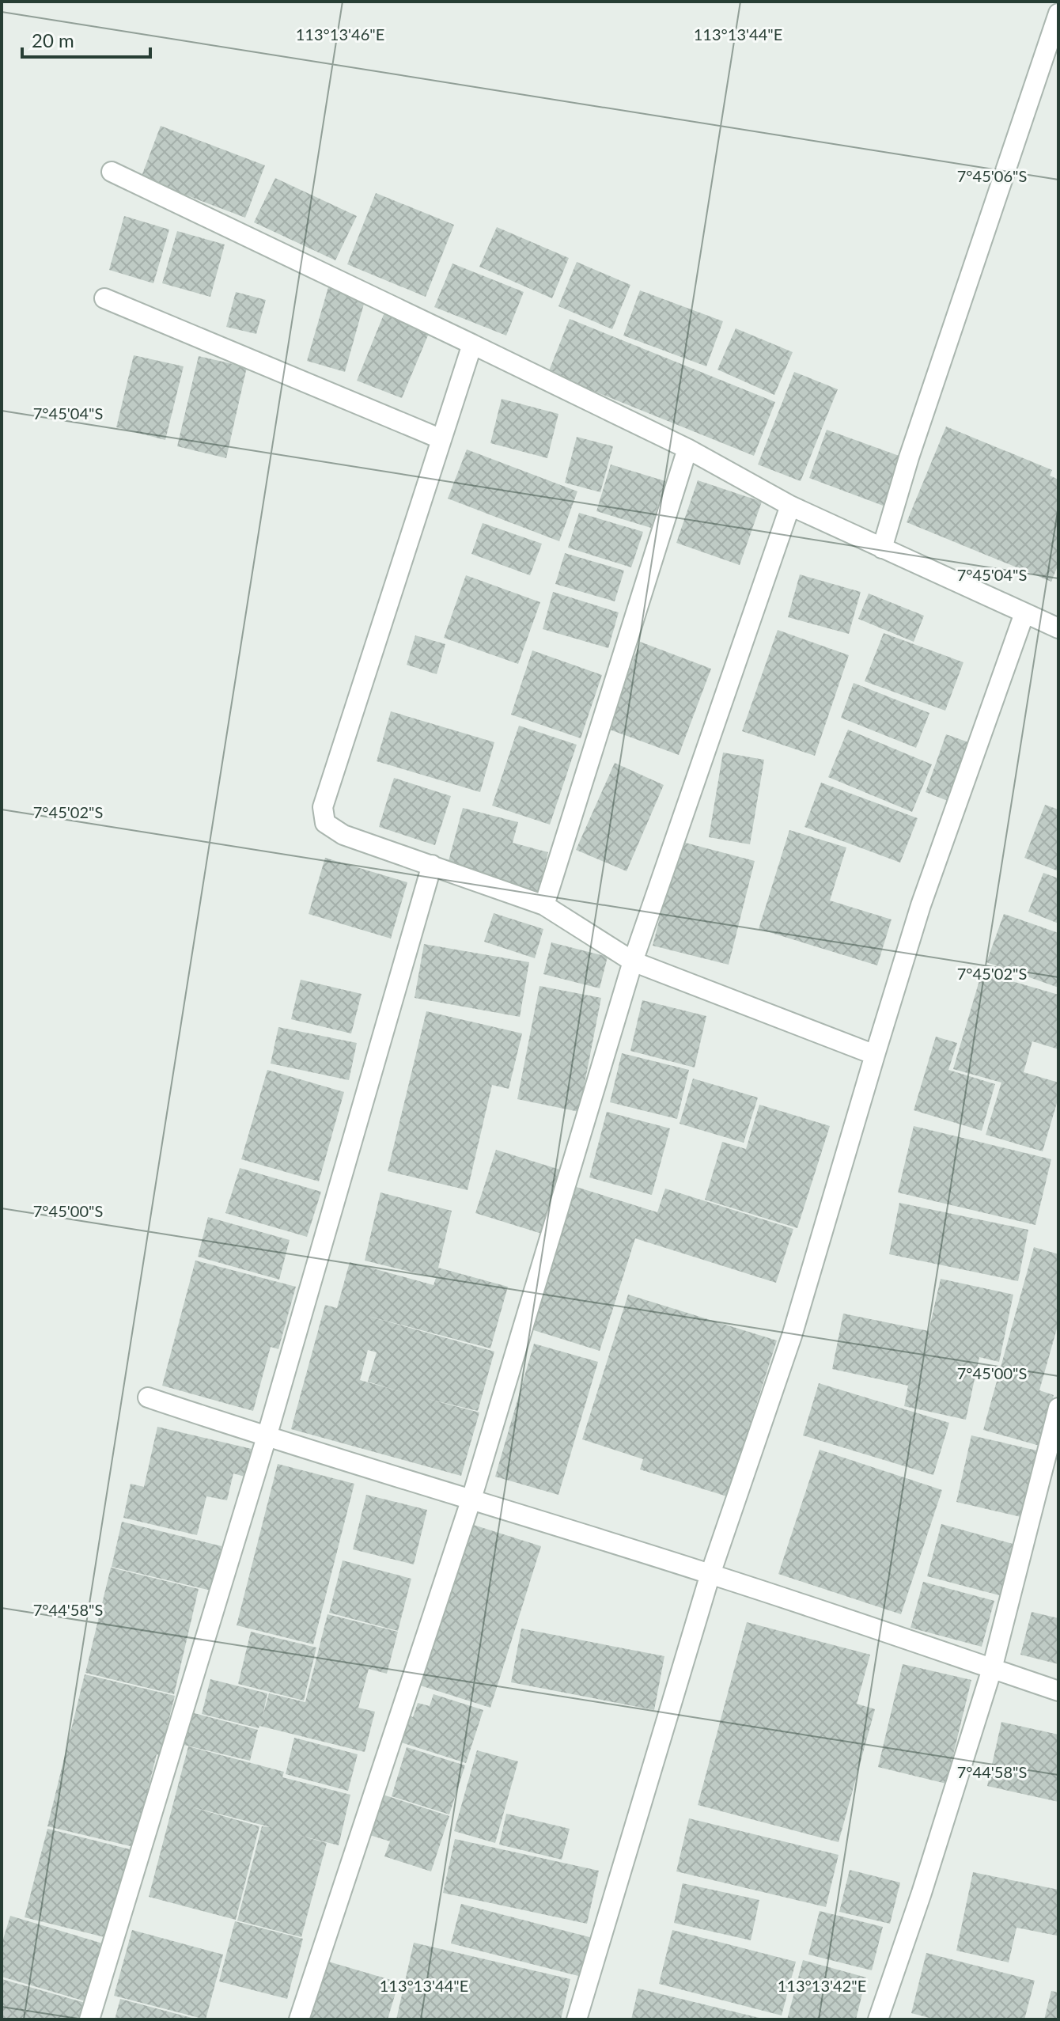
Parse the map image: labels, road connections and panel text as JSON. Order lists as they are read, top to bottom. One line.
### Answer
{"scale_bar":"20 m","coordinates":["113°13'46\"E","113°13'44\"E","7°45'06\"S","7°45'04\"S","7°45'02\"S","7°45'00\"S","7°44'58\"S","113°13'42\"E"]}
